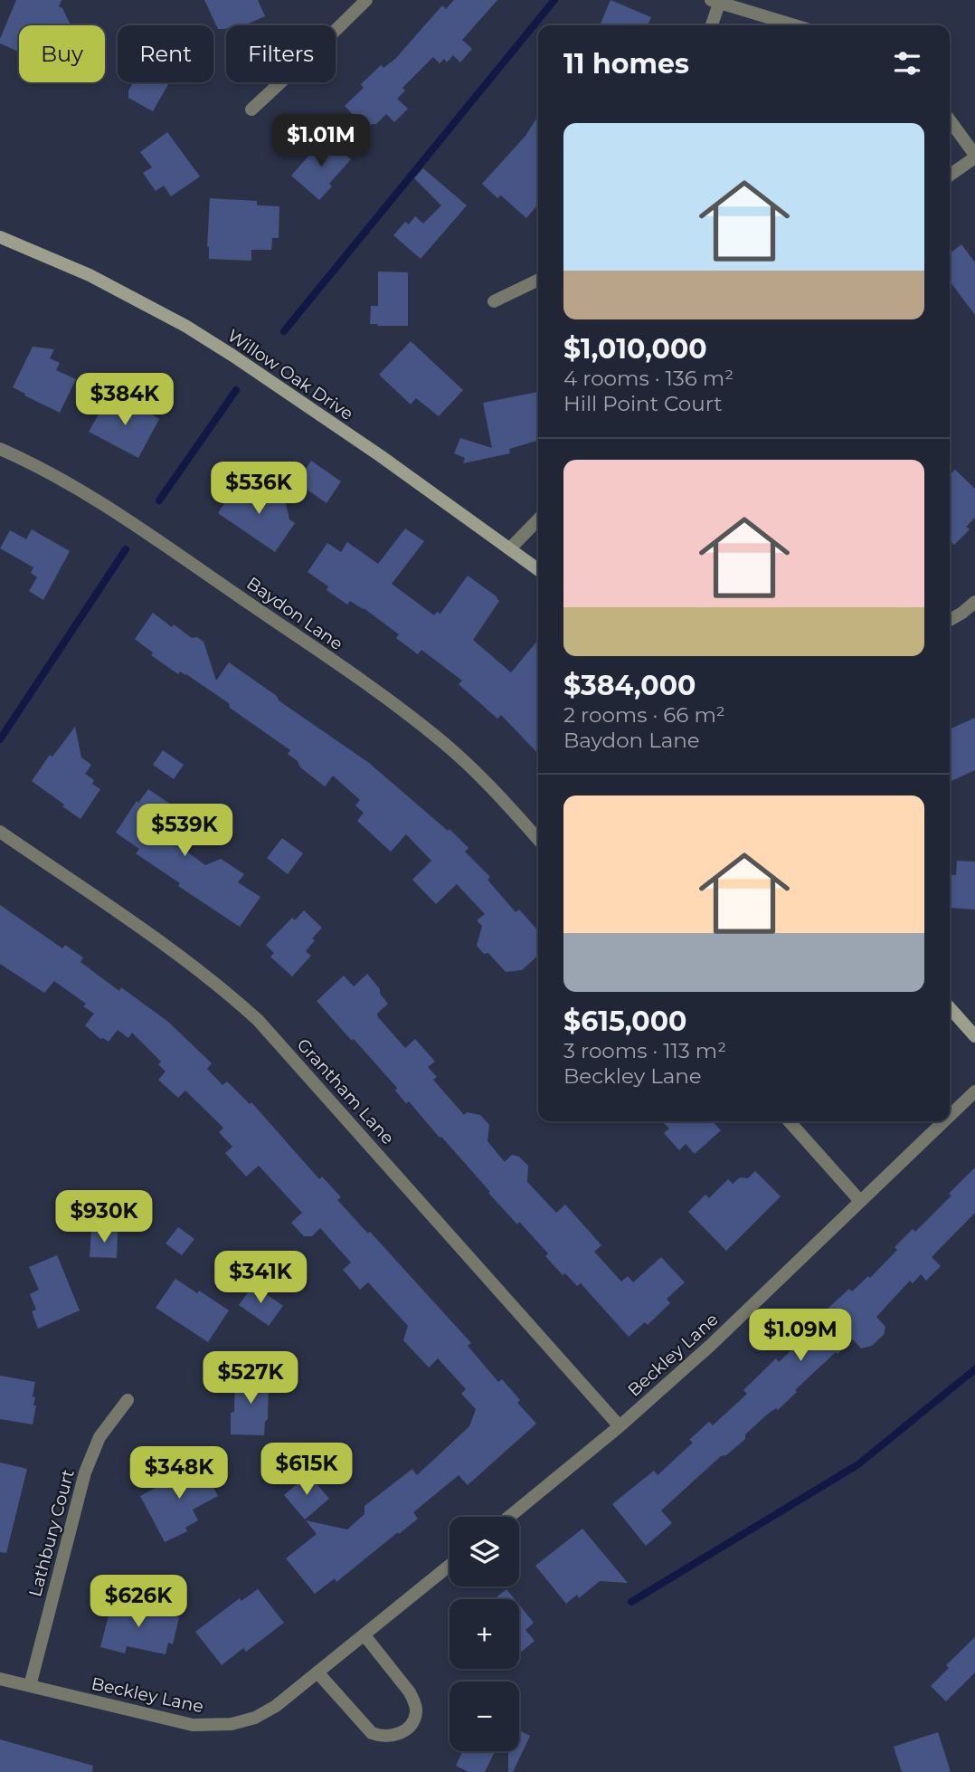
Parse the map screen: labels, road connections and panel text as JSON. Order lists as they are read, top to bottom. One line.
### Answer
{"streets":{"street":["Willow Oak Drive","Baydon Lane","Grantham Lane","Beckley Lane","Lathbury Court"]},"crossings":[["Grantham Lane","Beckley Lane"],["Beckley Lane","Lathbury Court"]],"page":{"chip":["Buy","Rent","Filters"],"heading":"11 homes","list":[{"name":"$1,010,000","note":"4 rooms · 136 m² · Hill Point Court"},{"name":"$384,000","note":"2 rooms · 66 m² · Baydon Lane"},{"name":"$615,000","note":"3 rooms · 113 m² · Beckley Lane"}],"price":["$1.01M","$384K","$536K","$539K","$930K","$341K","$1.09M","$527K","$615K","$348K","$626K"],"map_buttons":["+","−"]}}
